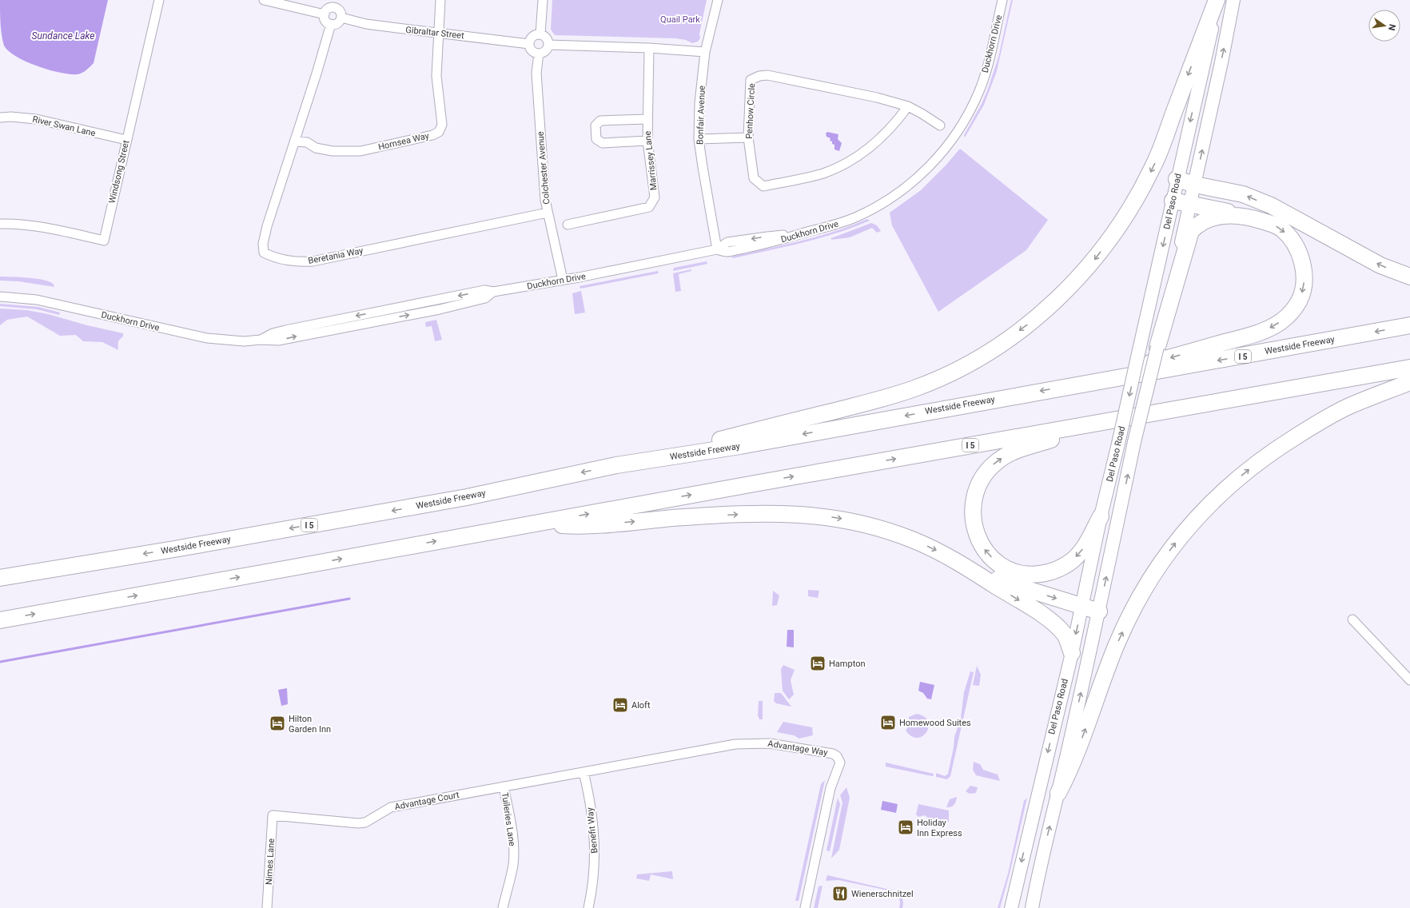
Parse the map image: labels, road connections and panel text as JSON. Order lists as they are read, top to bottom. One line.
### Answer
{"streets":{"highway":["Westside Freeway","I 5"],"main road":["Del Paso Road"],"street":["Gibraltar Street","Duckhorn Drive","Penhow Circle","Bonfair Avenue","River Swan Lane","Hornsea Way","Marrissey Lane","Colchester Avenue","Windsong Street","Beretania Way","Advantage Way","Advantage Court","Tuileries Lane","Benefit Way","Nimes Lane"]},"crossings":[["Gibraltar Street","Hornsea Way"],["Gibraltar Street","Colchester Avenue"],["Gibraltar Street","Beretania Way"],["Duckhorn Drive","Bonfair Avenue"],["Duckhorn Drive","Colchester Avenue"],["River Swan Lane","Windsong Street"],["Hornsea Way","Beretania Way"],["Colchester Avenue","Beretania Way"],["Advantage Way","Advantage Court"],["Advantage Way","Benefit Way"],["Advantage Court","Tuileries Lane"],["Advantage Court","Benefit Way"],["Advantage Court","Nimes Lane"]],"water":["Sundance Lake"],"parks":["Quail Park"],"places":{"hotel":["Hampton","Aloft","Homewood Suites","Hilton Garden Inn","Holiday Inn Express"],"restaurant":["Wienerschnitzel"]},"north":"right"}
